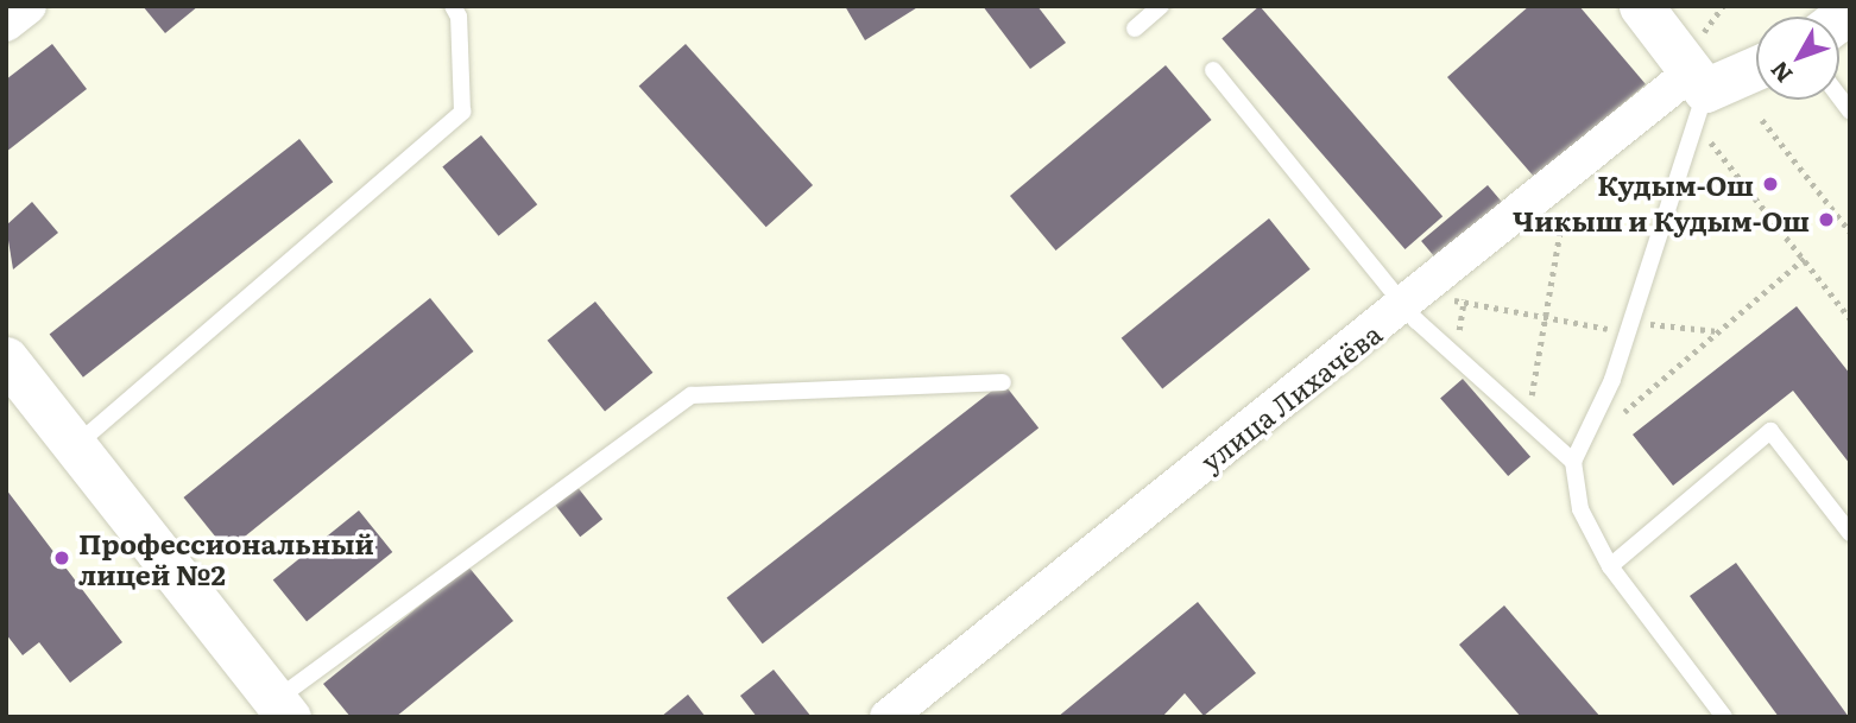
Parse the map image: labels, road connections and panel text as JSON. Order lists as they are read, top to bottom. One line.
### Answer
{"streets":{"street":["улица Лихачёва"]},"places":["Кудым-Ош","Чикыш и Кудым-Ош","Профессиональный лицей №2"],"north":"bottom left"}
